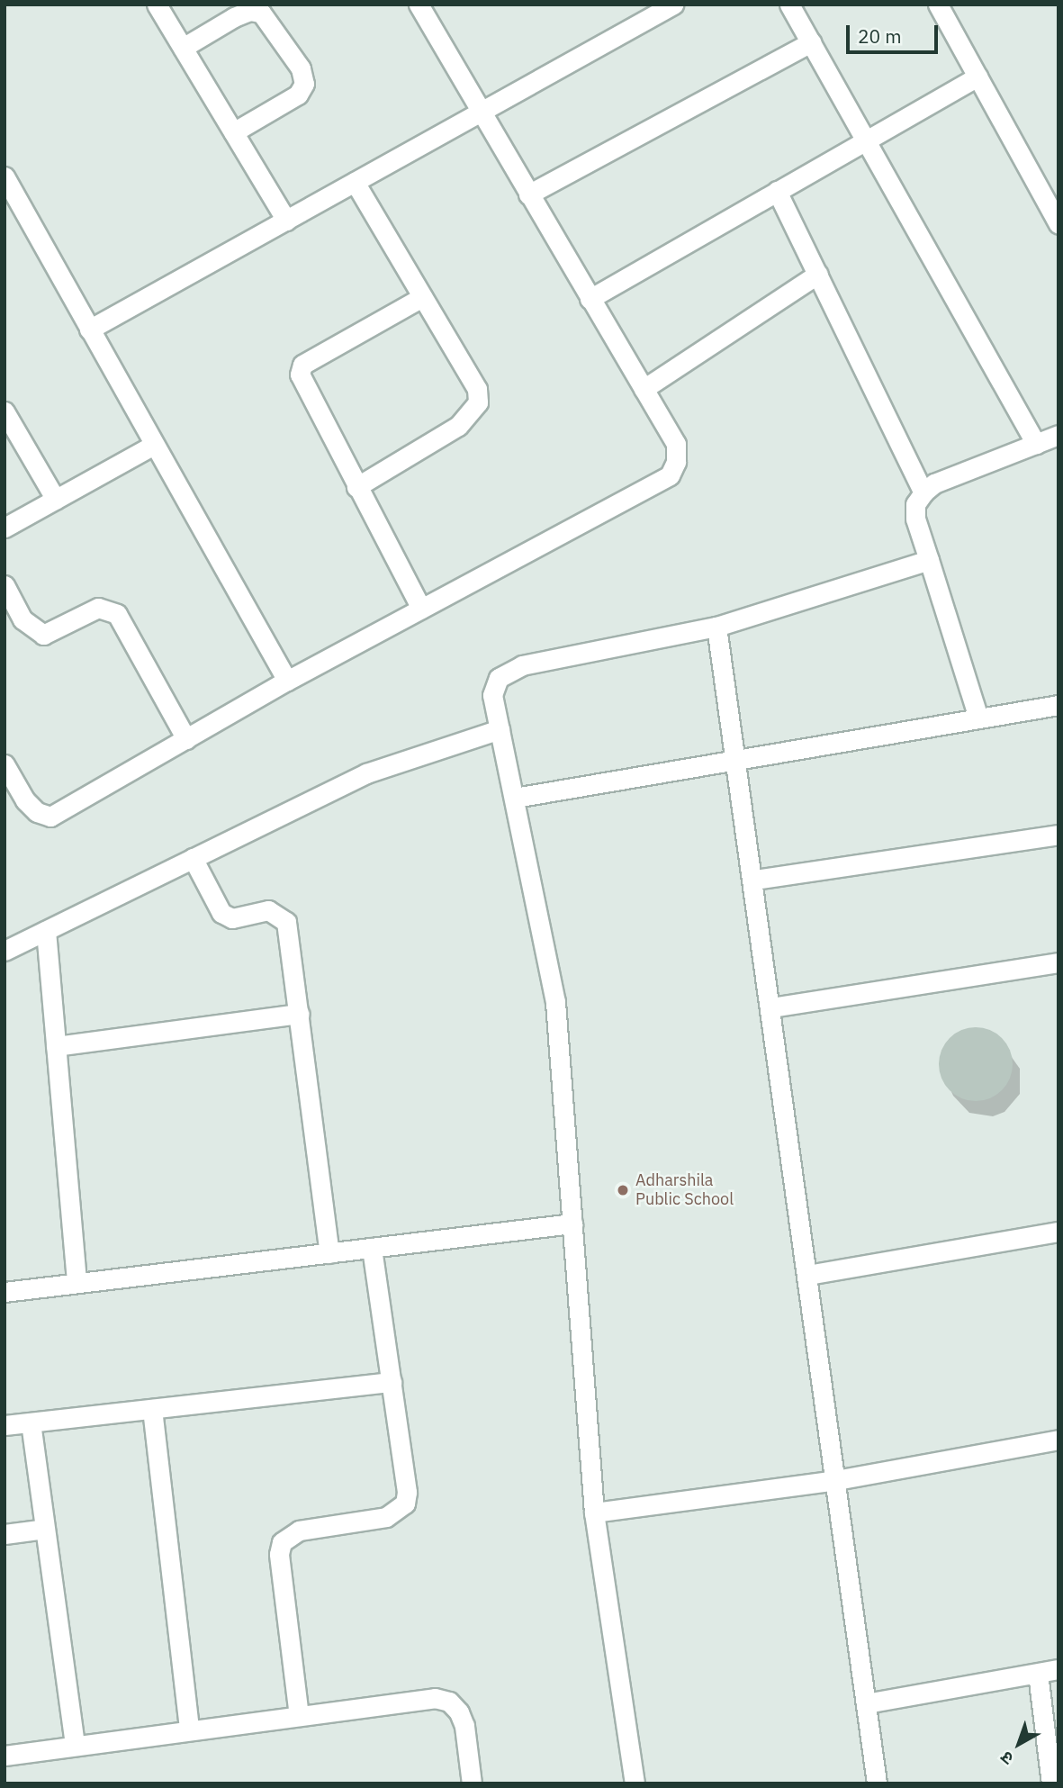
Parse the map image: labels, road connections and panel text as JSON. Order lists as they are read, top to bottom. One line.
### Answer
{"places":["Adharshila Public School"],"scale_bar":"20 m","north":"bottom left"}
